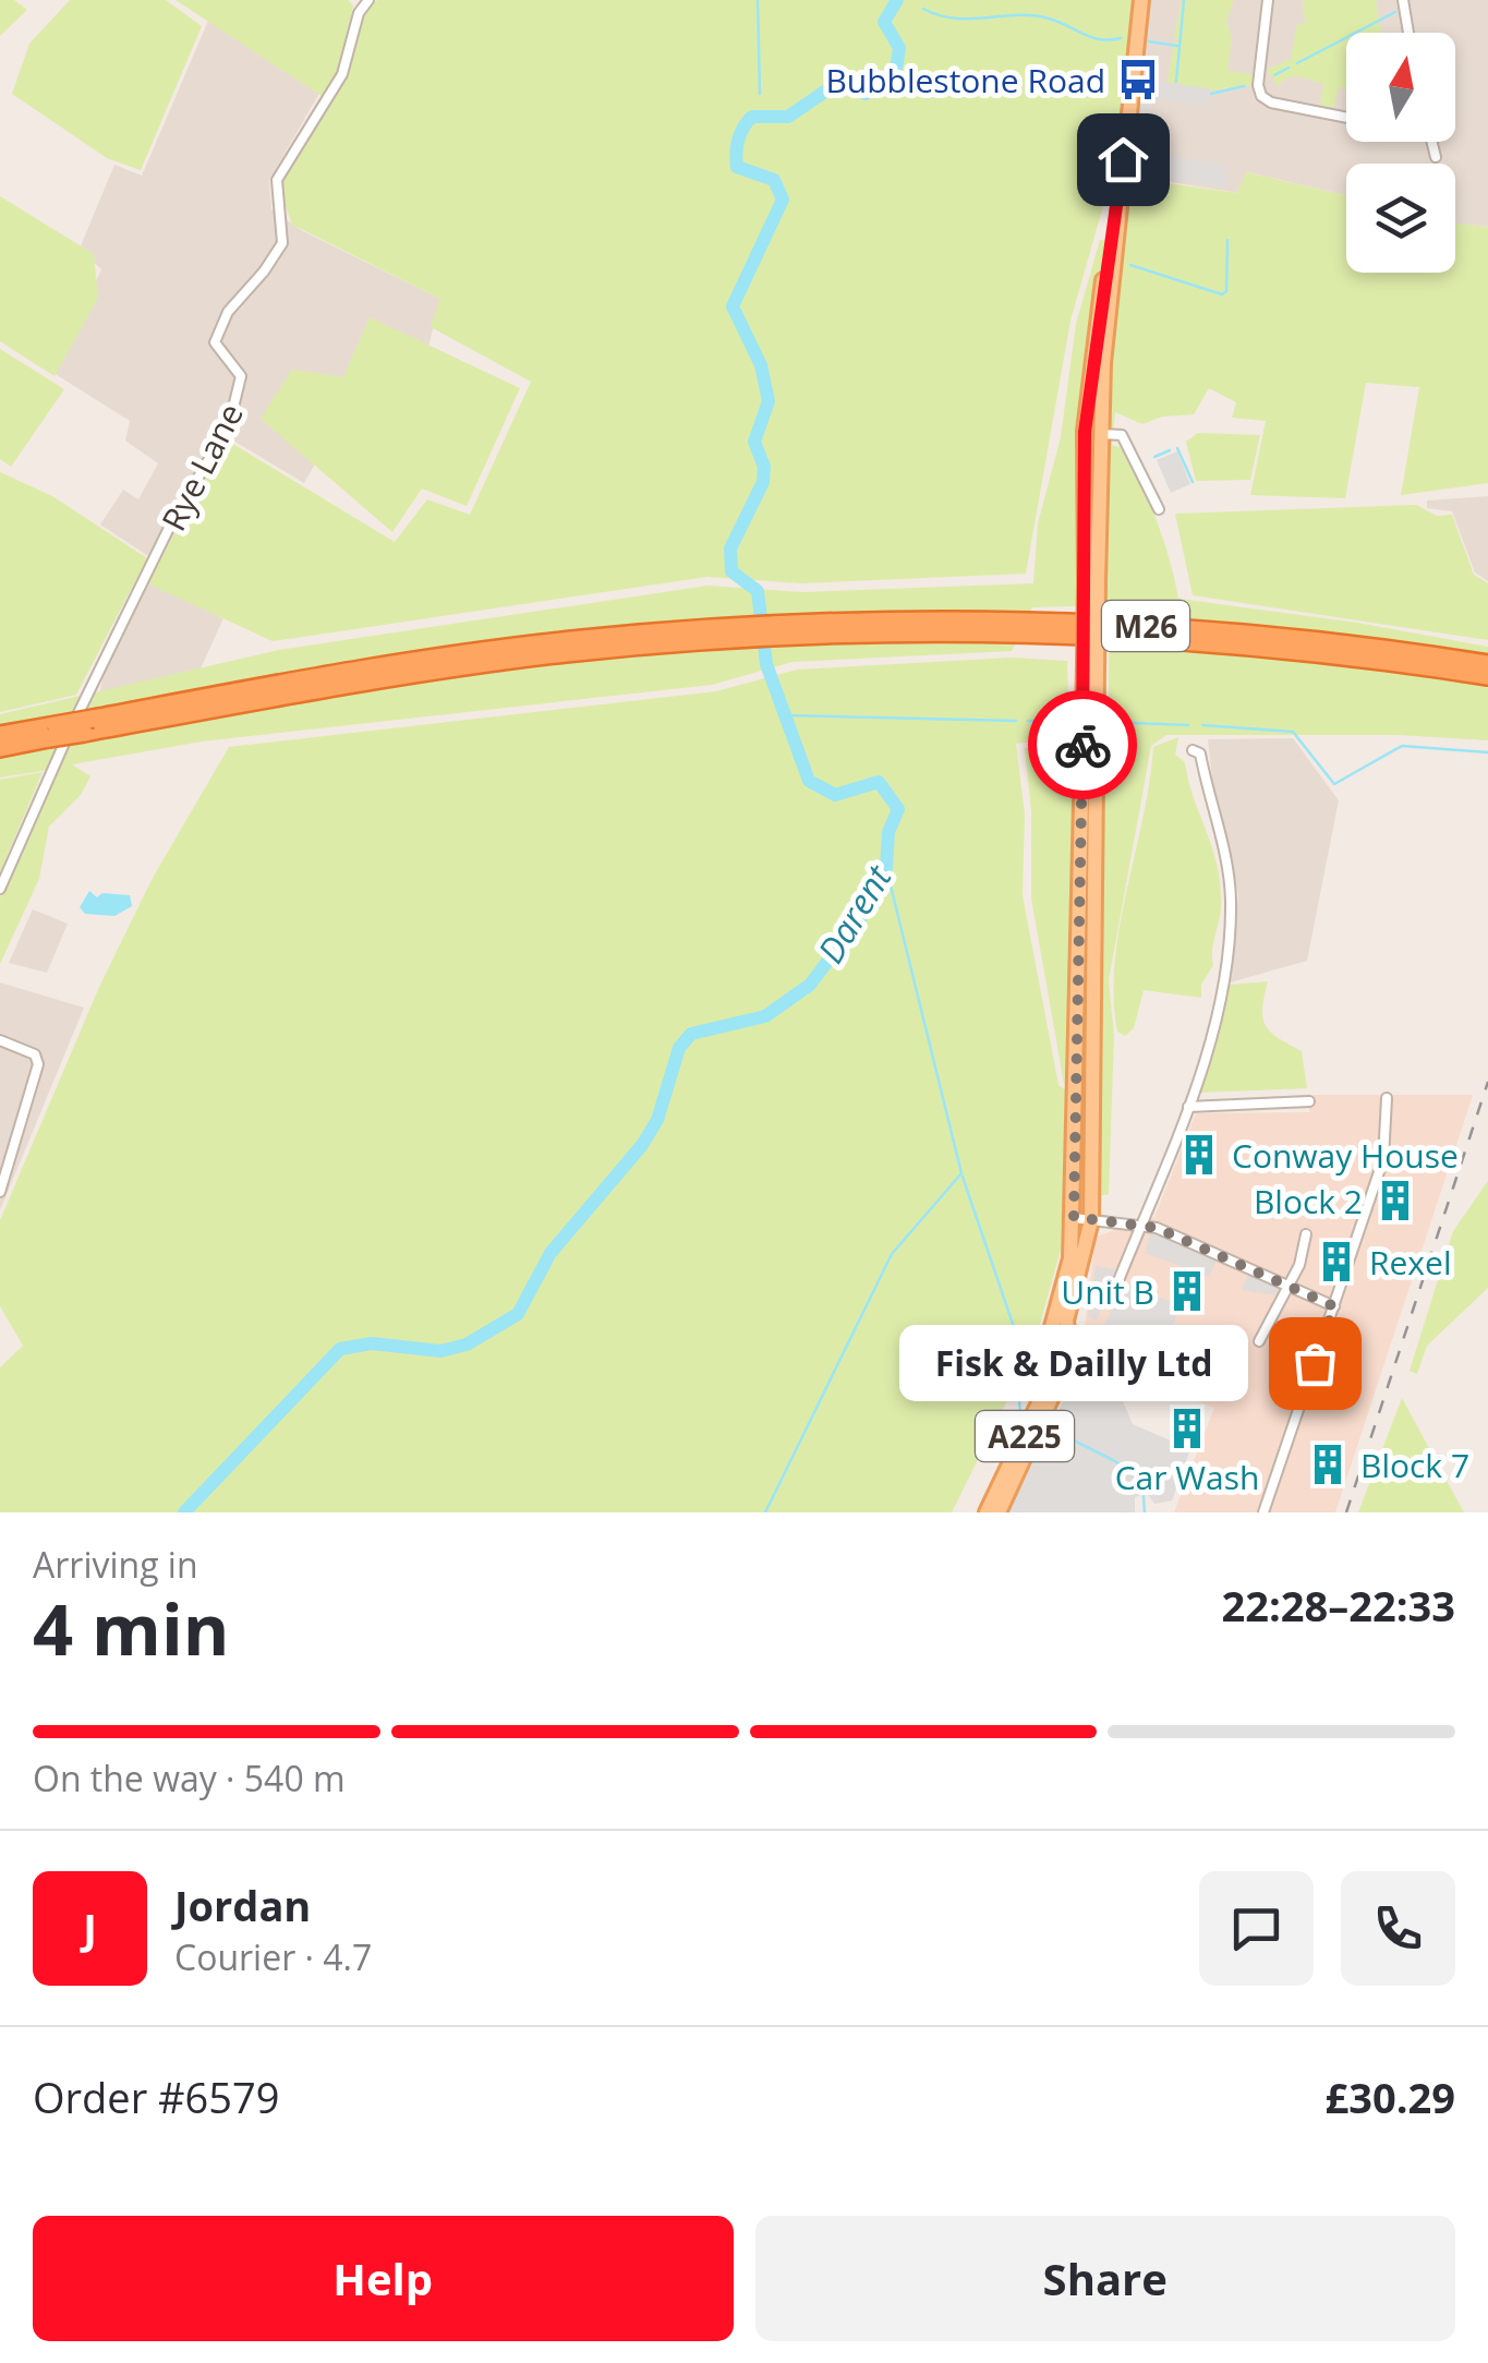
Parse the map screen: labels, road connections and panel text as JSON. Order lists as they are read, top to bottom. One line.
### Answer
{"streets":{"highway":["M26"],"main road":["A225"],"street":["Rye Lane"]},"water":["Darent"],"places":{"bus stop":["Bubblestone Road"],"building":["Conway House","Block 2","Rexel","Unit B","Car Wash","Block 7"],"other":["Fisk & Dailly Ltd"]},"north":"top","page":{"bubble":"Fisk & Dailly Ltd","heading":["4 min","Arriving in","22:28–22:33"],"panel":["Jordan","Courier · 4.7","Order #6579","£30.29"],"bar":"On the way · 540 m","round":"J","buttons":["Help","Share"]}}
